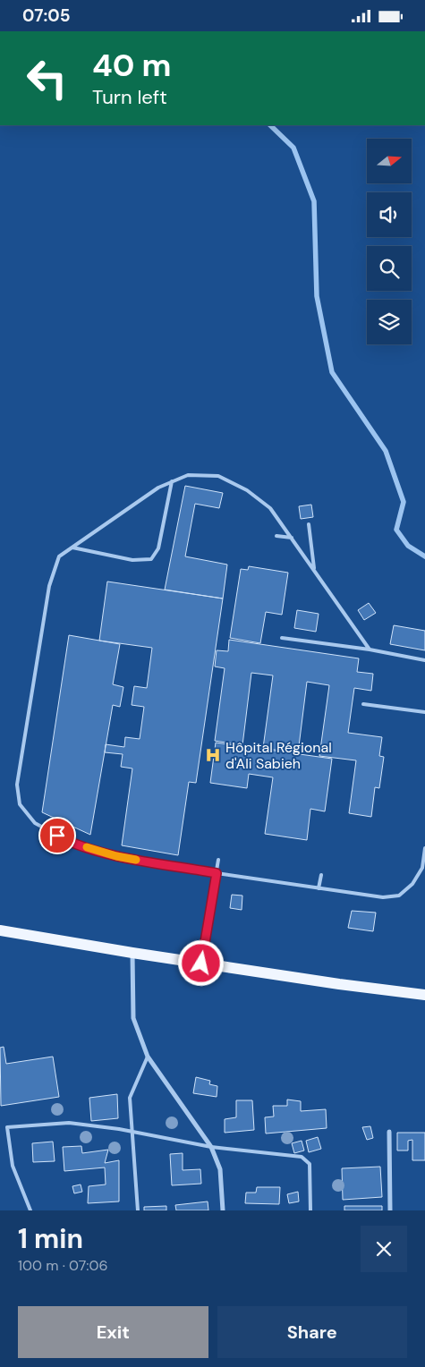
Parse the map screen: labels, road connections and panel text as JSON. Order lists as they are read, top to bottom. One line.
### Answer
{"places":{"hospital":["Hôpital Régional d'Ali Sabieh"]},"north":"right","page":{"status":"07:05","turn":["40 m","Turn left"],"heading":["1 min","100 m · 07:06"],"buttons":["Exit","Share"]}}
